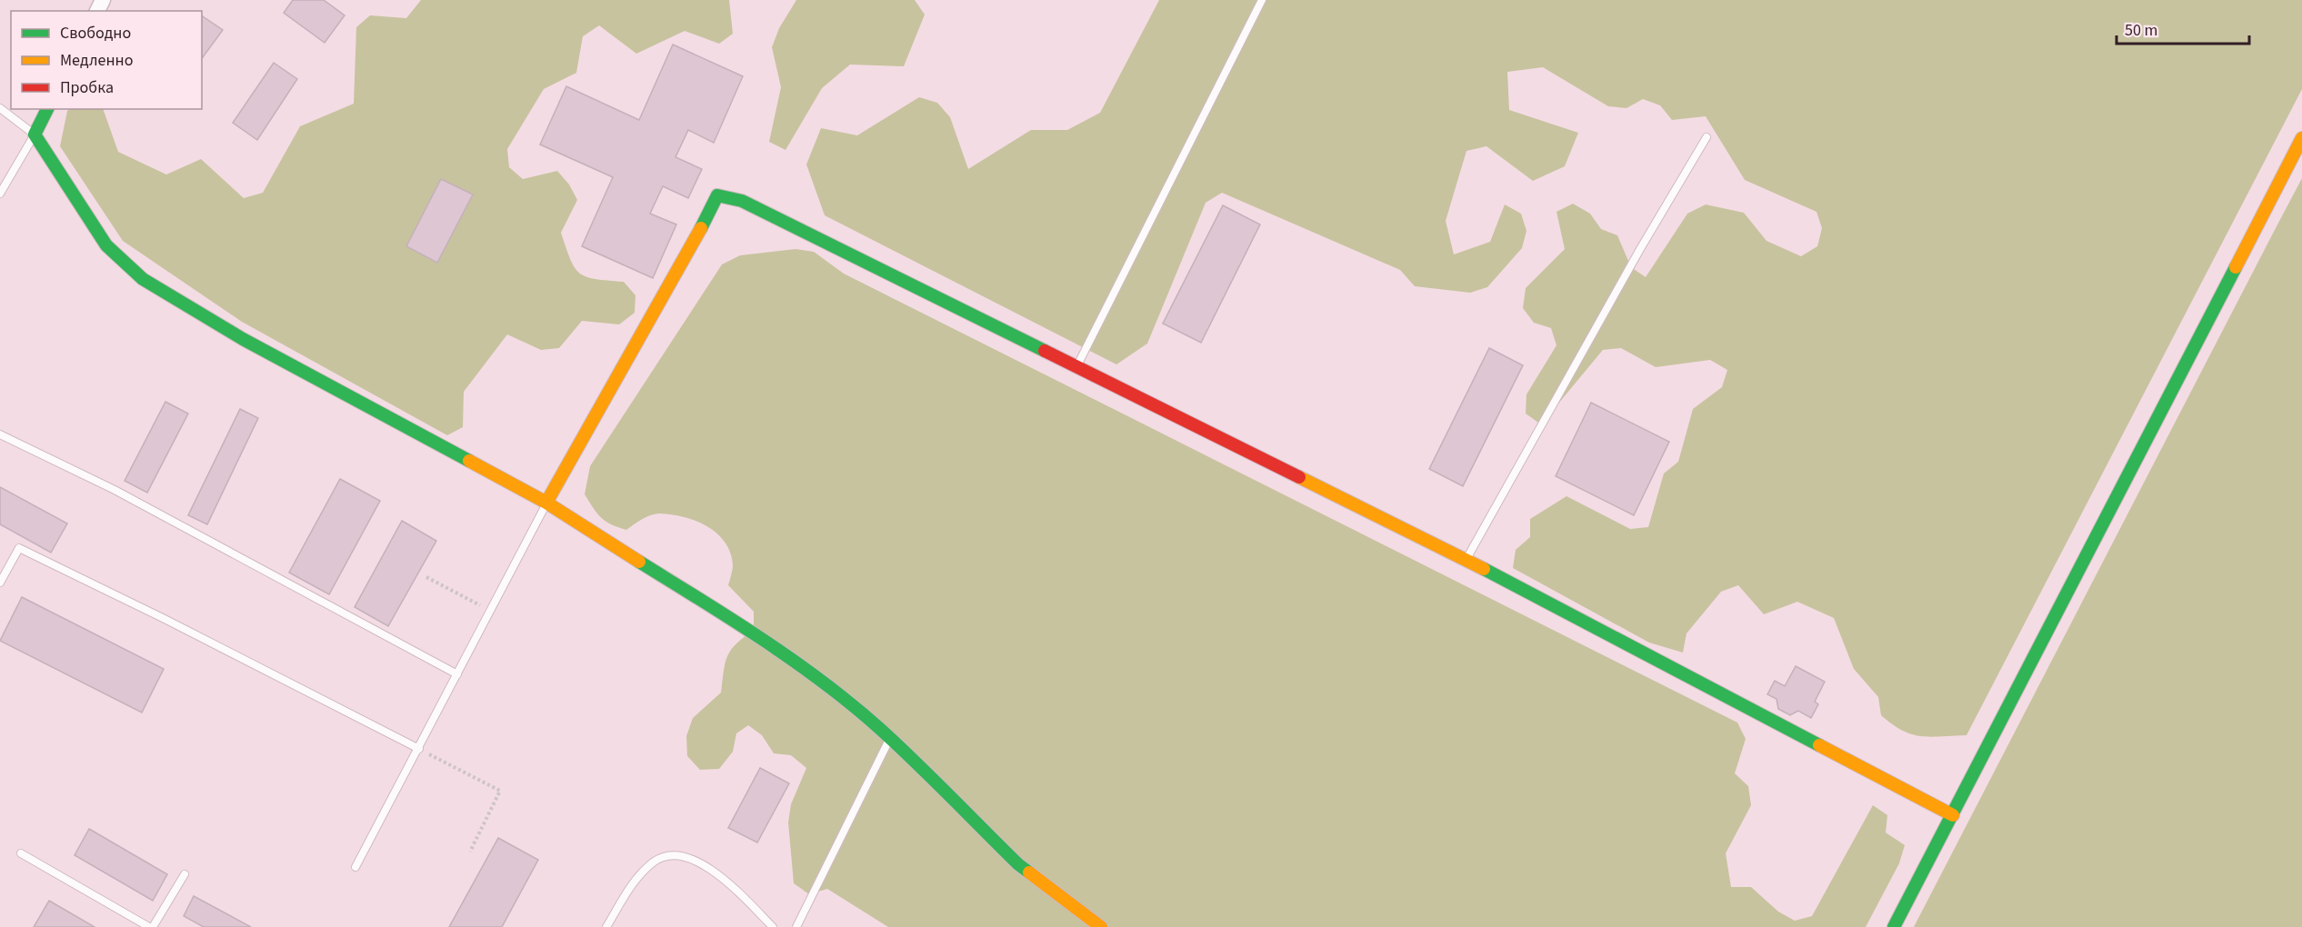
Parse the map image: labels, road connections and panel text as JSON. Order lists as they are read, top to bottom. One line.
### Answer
{"legend":["Свободно","Медленно","Пробка"],"scale_bar":"50 m"}
